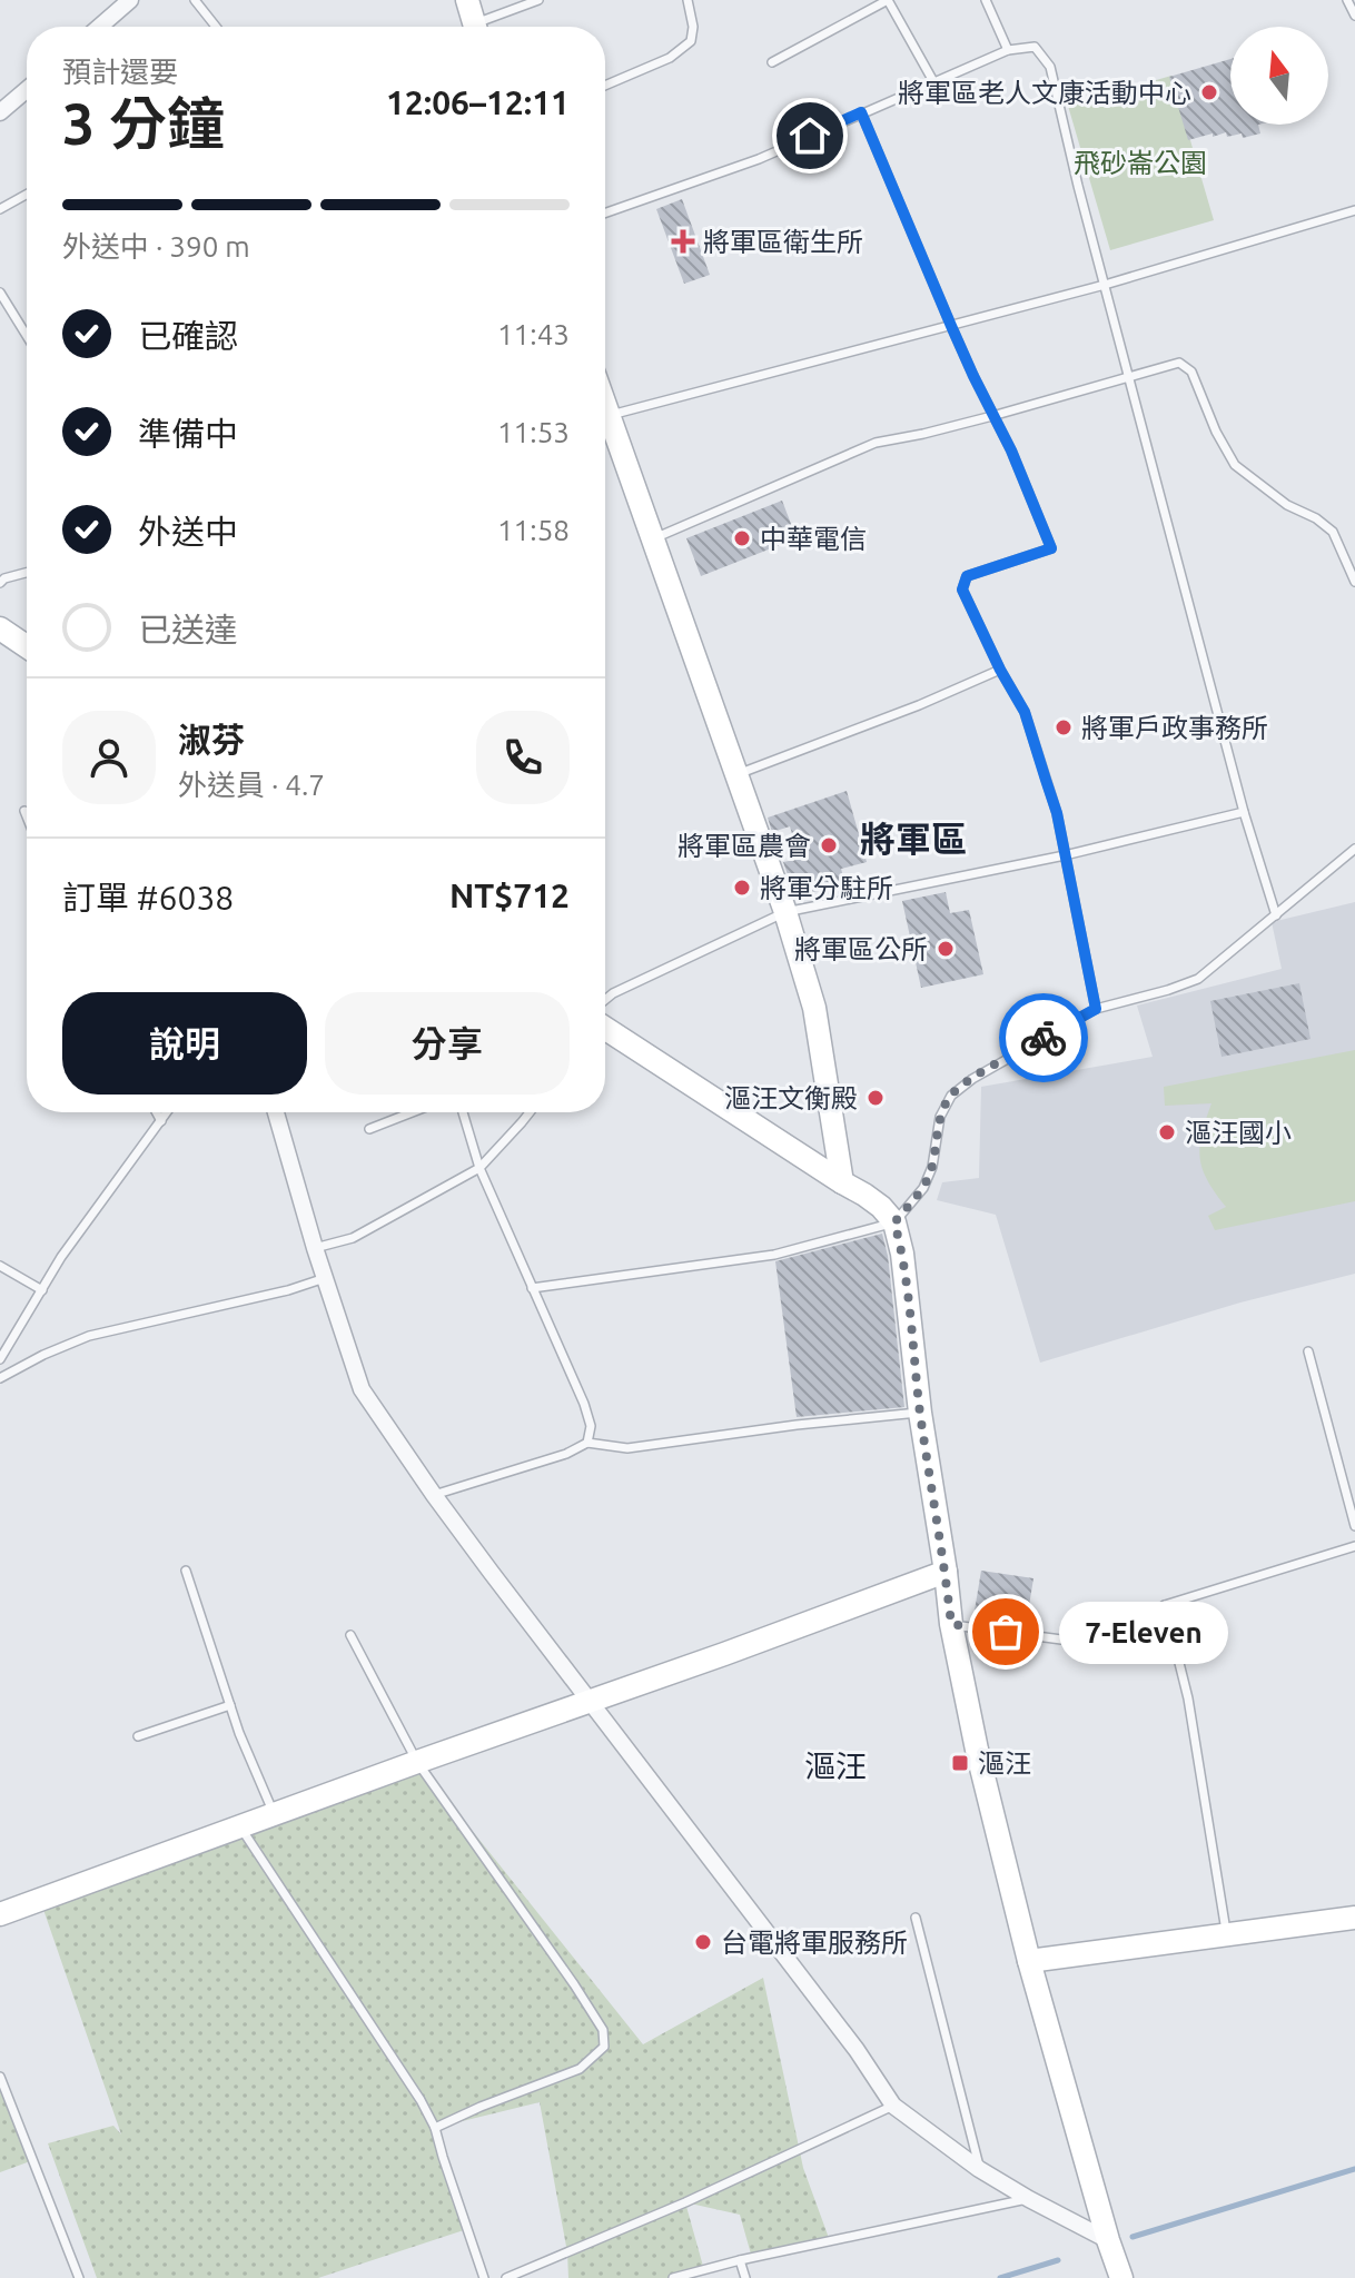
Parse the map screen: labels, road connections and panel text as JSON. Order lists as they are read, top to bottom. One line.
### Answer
{"districts":["將軍區","漚汪"],"parks":["飛砂崙公園"],"places":{"other":["將軍區老人文康活動中心","中華電信","將軍戶政事務所","將軍區農會","將軍分駐所","將軍區公所","漚汪文衡殿","漚汪國小","7-Eleven","台電將軍服務所"],"health":["將軍區衛生所"],"transit":["漚汪"]},"north":"top","page":{"heading":["3 分鐘","預計還要","12:06–12:11"],"panel":["淑芬","外送員 · 4.7","訂單 #6038","NT$712"],"bar":"外送中 · 390 m","list":[["已確認","11:43"],["準備中","11:53"],["外送中","11:58"],"已送達"],"buttons":["說明","分享"],"bubble":"7-Eleven"}}
